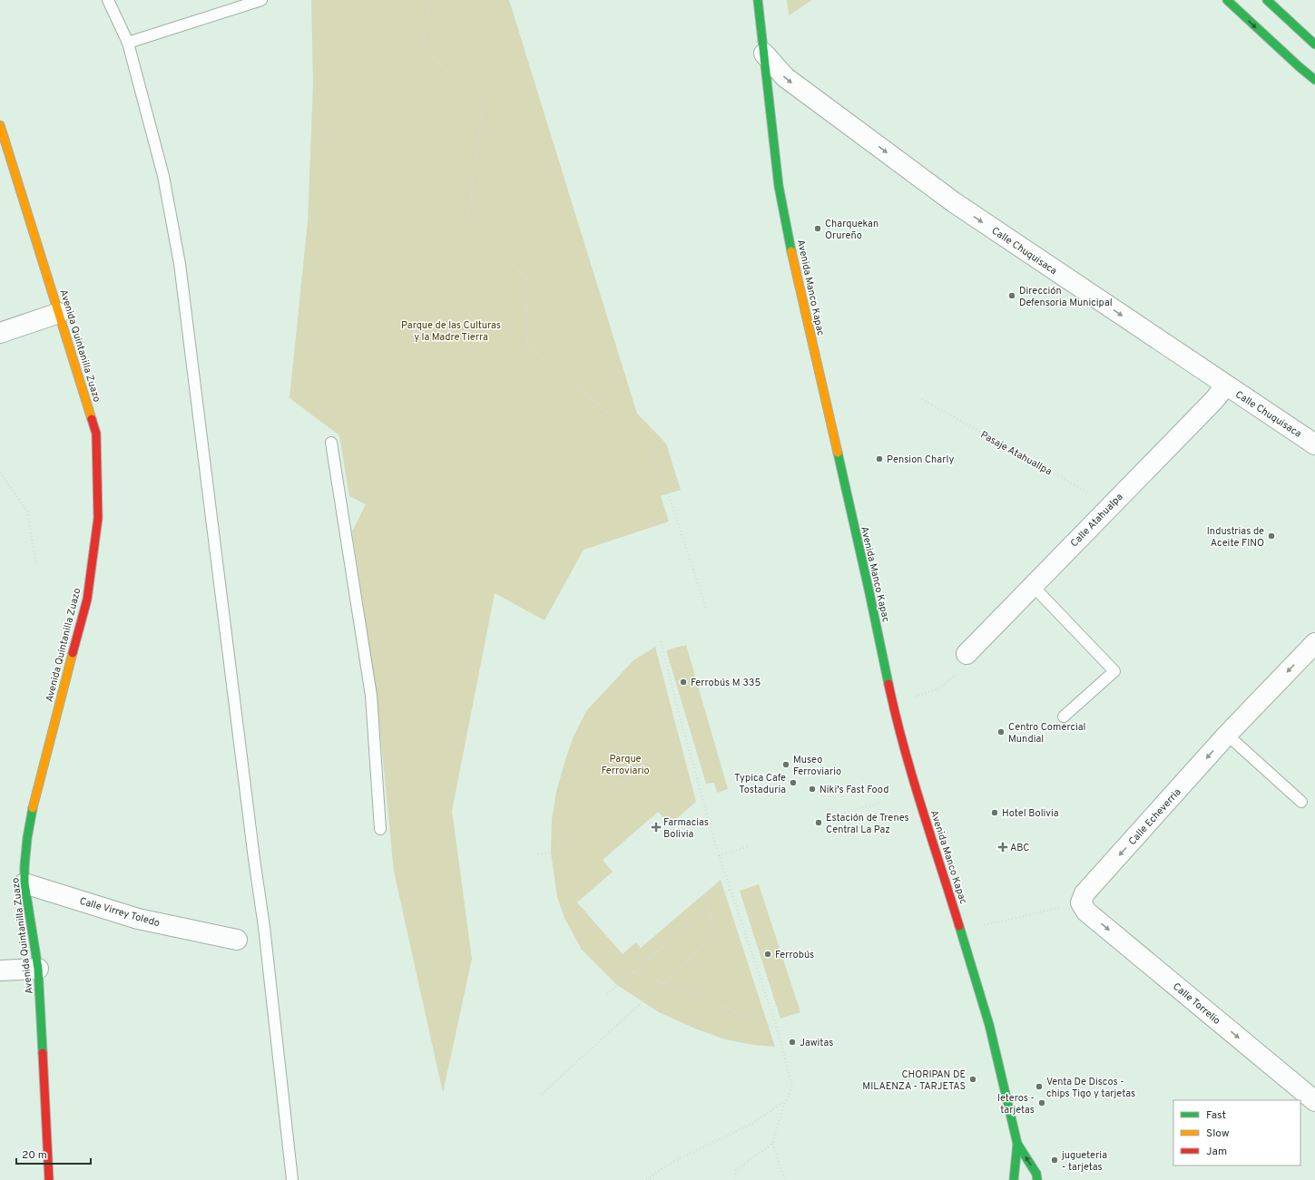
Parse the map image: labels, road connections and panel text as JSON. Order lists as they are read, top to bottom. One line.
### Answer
{"streets":{"main road":["Avenida Manco Kapac","Avenida Quintanilla Zuazo"],"street":["Calle Chuquisaca","Calle Atahualpa","Calle Echeverria","Calle Virrey Toledo","Calle Torrelio"],"path":["Pasaje Atahuallpa"]},"crossings":[["Calle Chuquisaca","Avenida Manco Kapac"],["Calle Chuquisaca","Calle Atahualpa"],["Avenida Quintanilla Zuazo","Calle Virrey Toledo"],["Pasaje Atahuallpa","Calle Atahualpa"],["Calle Echeverria","Calle Torrelio"]],"one_way":["Calle Chuquisaca","Calle Echeverria","Calle Torrelio"],"parks":["Parque de las Culturas y la Madre Tierra","Parque Ferroviario"],"places":{"other":["Charquekan Orureño","Dirección Defensoria Municipal","Pension Charly","Industrias de Aceite FINO","Ferrobús M 335","Centro Comercial Mundial","Museo Ferroviario","Typica Cafe Tostaduria","Niki's Fast Food","Hotel Bolivia","Estación de Trenes Central La Paz","Ferrobús","Jawitas","CHORIPAN DE MILAENZA - TARJETAS","Venta De Discos - chips Tigo y tarjetas","leteros - tarjetas","jugueteria - tarjetas"],"health":["Farmacias Bolivia","ABC"]},"legend":["Fast","Slow","Jam"],"scale_bar":"20 m"}
